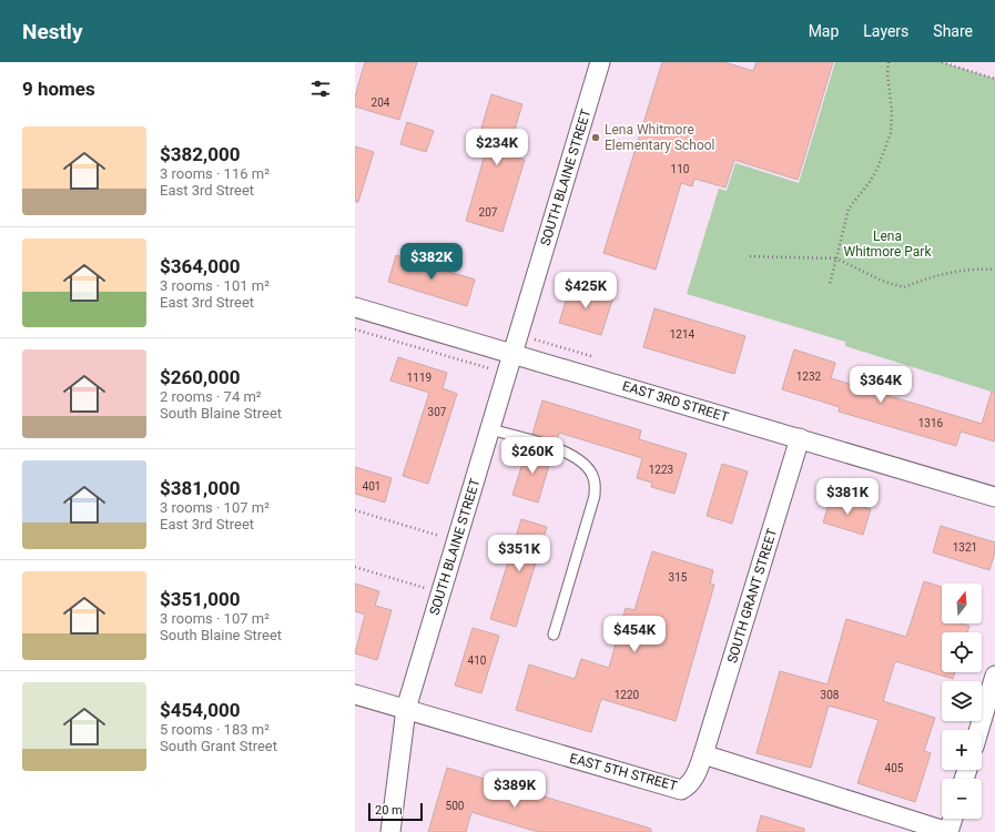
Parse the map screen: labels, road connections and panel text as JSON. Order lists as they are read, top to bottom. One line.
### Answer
{"streets":{"street":["SOUTH BLAINE STREET","EAST 3RD STREET","SOUTH GRANT STREET","EAST 5TH STREET"]},"crossings":[["SOUTH BLAINE STREET","EAST 3RD STREET"],["SOUTH BLAINE STREET","EAST 5TH STREET"],["EAST 3RD STREET","SOUTH GRANT STREET"],["SOUTH GRANT STREET","EAST 5TH STREET"]],"parks":["Lena Whitmore Park"],"places":["Lena Whitmore Elementary School"],"house_numbers":["204","110","207","1214","1232","1119","307","1316","1223","401","1321","315","410","1220","308","405","500"],"scale_bar":"20 m","north":"top","page":{"header":"Nestly","nav":["Map","Layers","Share"],"heading":"9 homes","list":[{"name":"$382,000","note":"3 rooms · 116 m² · East 3rd Street"},{"name":"$364,000","note":"3 rooms · 101 m² · East 3rd Street"},{"name":"$260,000","note":"2 rooms · 74 m² · South Blaine Street"},{"name":"$381,000","note":"3 rooms · 107 m² · East 3rd Street"},{"name":"$351,000","note":"3 rooms · 107 m² · South Blaine Street"},{"name":"$454,000","note":"5 rooms · 183 m² · South Grant Street"}],"price":["$234K","$382K","$425K","$364K","$260K","$381K","$351K","$454K","$389K"],"map_buttons":["+","−"],"scale":"20 m"}}
